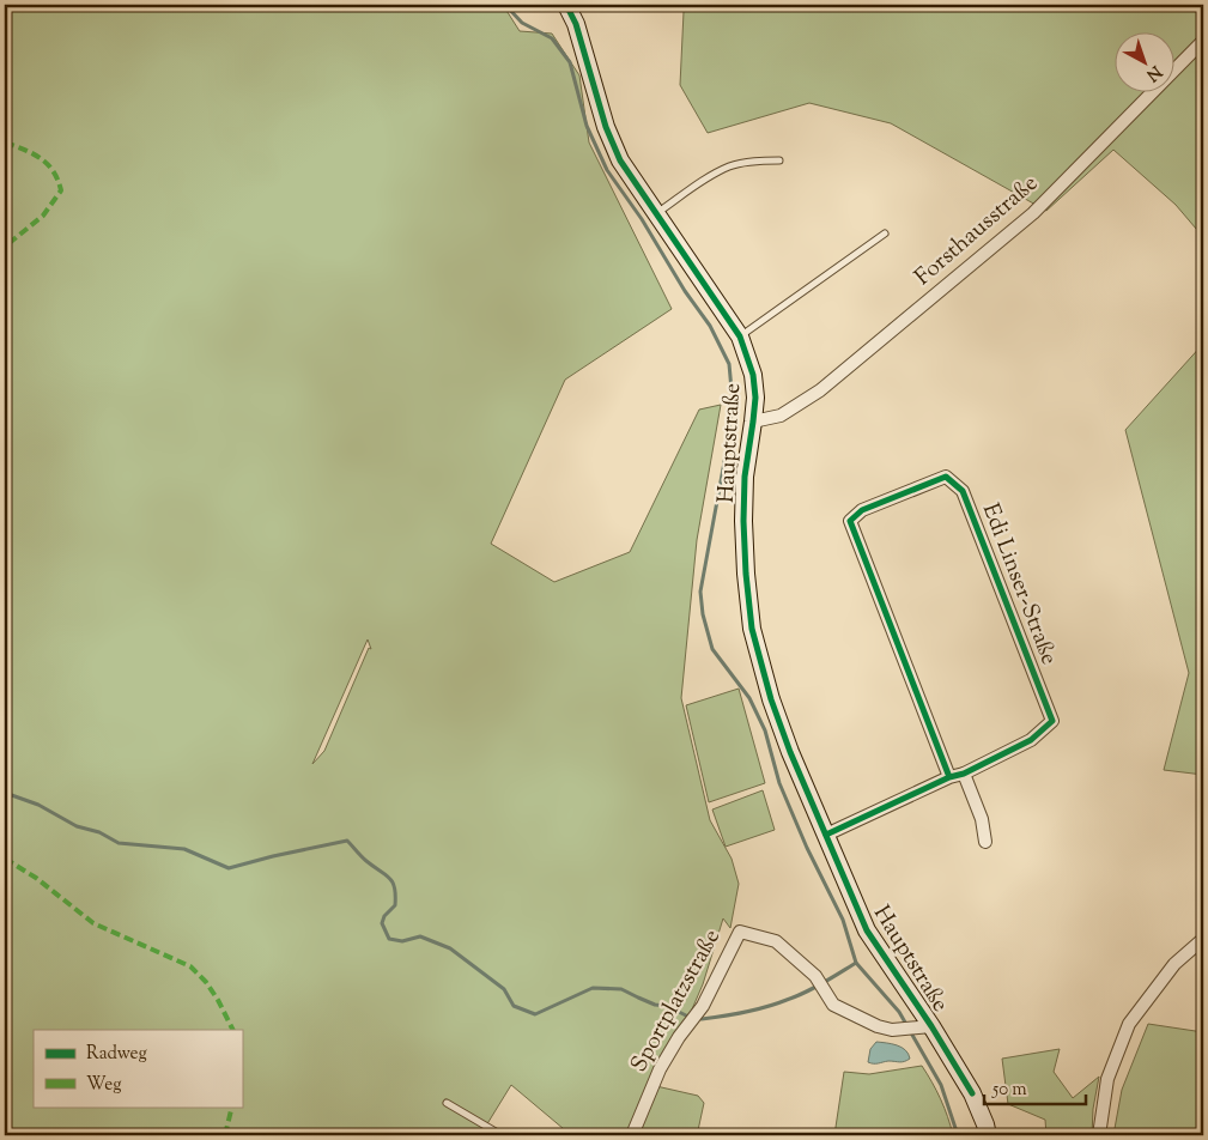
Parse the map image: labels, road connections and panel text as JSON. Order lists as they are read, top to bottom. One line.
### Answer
{"streets":{"main road":["Hauptstraße"],"street":["Forsthausstraße","Edi Linser-Straße","Sportplatzstraße"]},"crossings":[["Forsthausstraße","Hauptstraße"],["Hauptstraße","Edi Linser-Straße"],["Hauptstraße","Sportplatzstraße"]],"legend":["Radweg","Weg"],"scale_bar":"50 m","north":"bottom right"}
